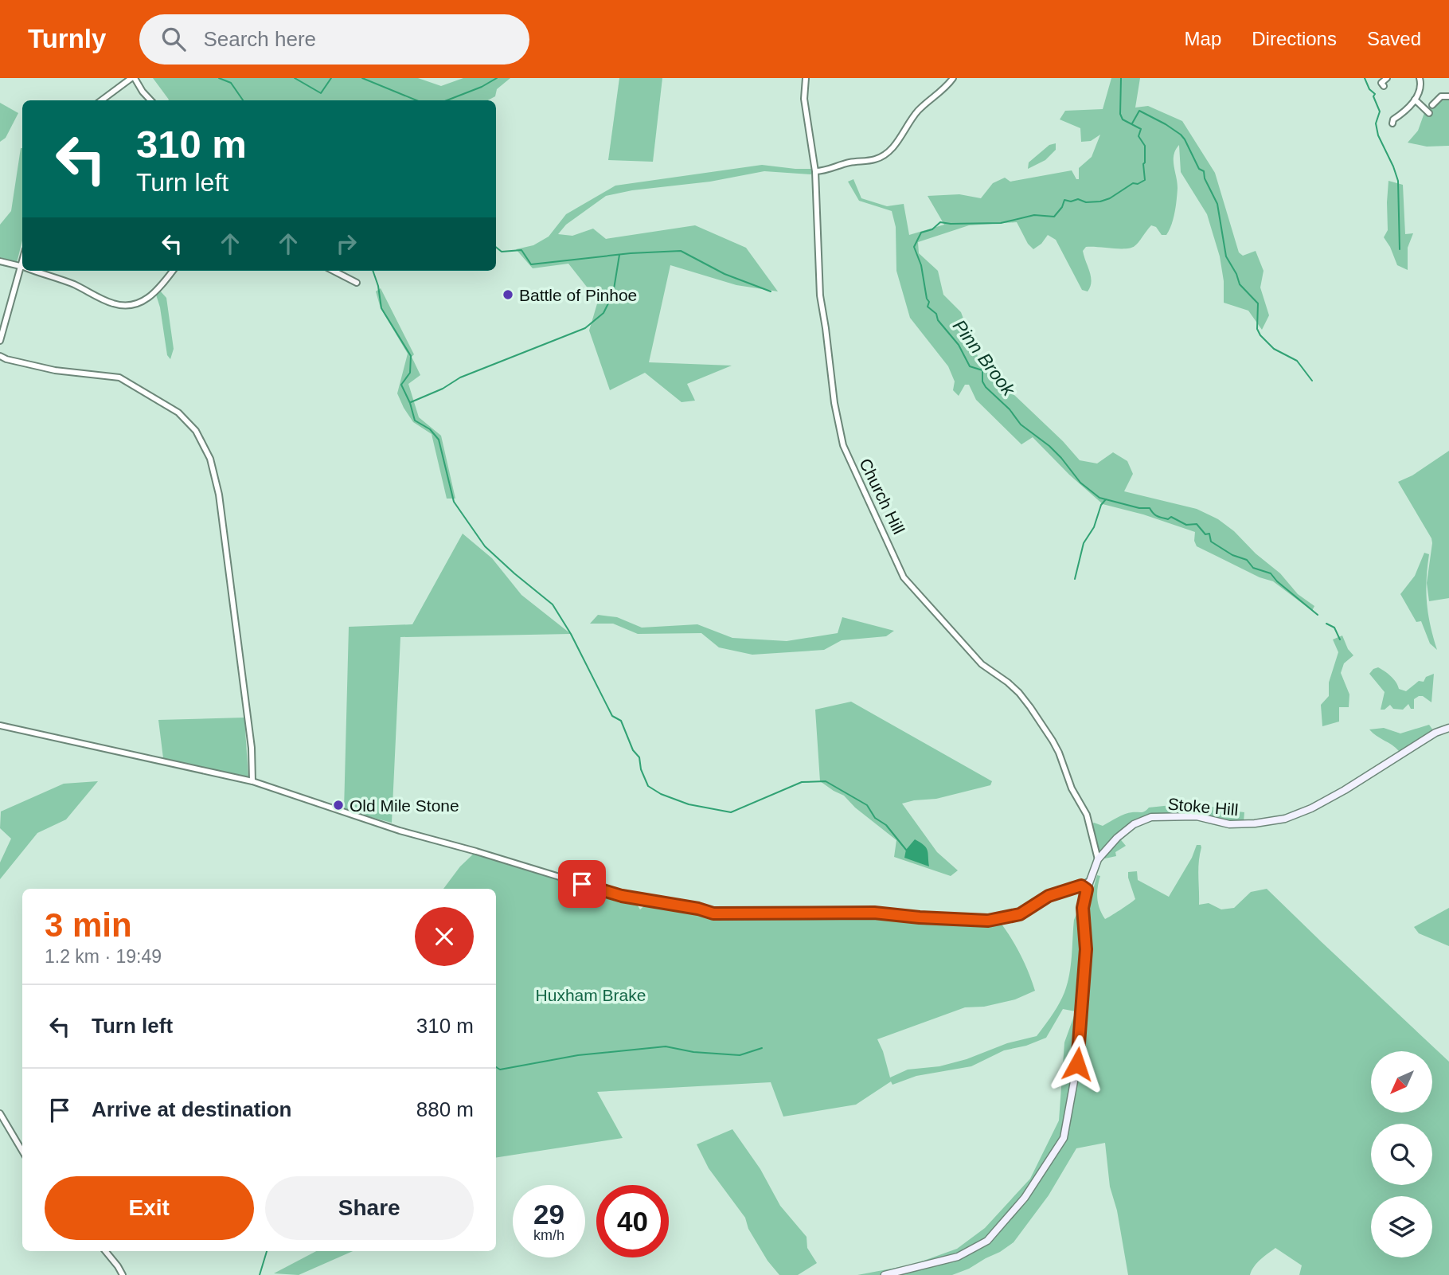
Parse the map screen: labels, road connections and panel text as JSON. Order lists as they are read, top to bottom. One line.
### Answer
{"streets":{"street":["Church Hill","Stoke Hill"]},"crossings":[["Church Hill","Stoke Hill"]],"water":["Pinn Brook"],"parks":["Huxham Brake"],"places":["Battle of Pinhoe","Old Mile Stone"],"north":"bottom left","page":{"header":"Turnly","search":"Search here","nav":["Map","Directions","Saved"],"turn":["310 m","Turn left"],"heading":["3 min","1.2 km · 19:49"],"list":[{"name":"Turn left","value":"310 m"},{"name":"Arrive at destination","value":"880 m"}],"buttons":["Exit","Share"],"speed":"29 km/h","limit":"40"}}
